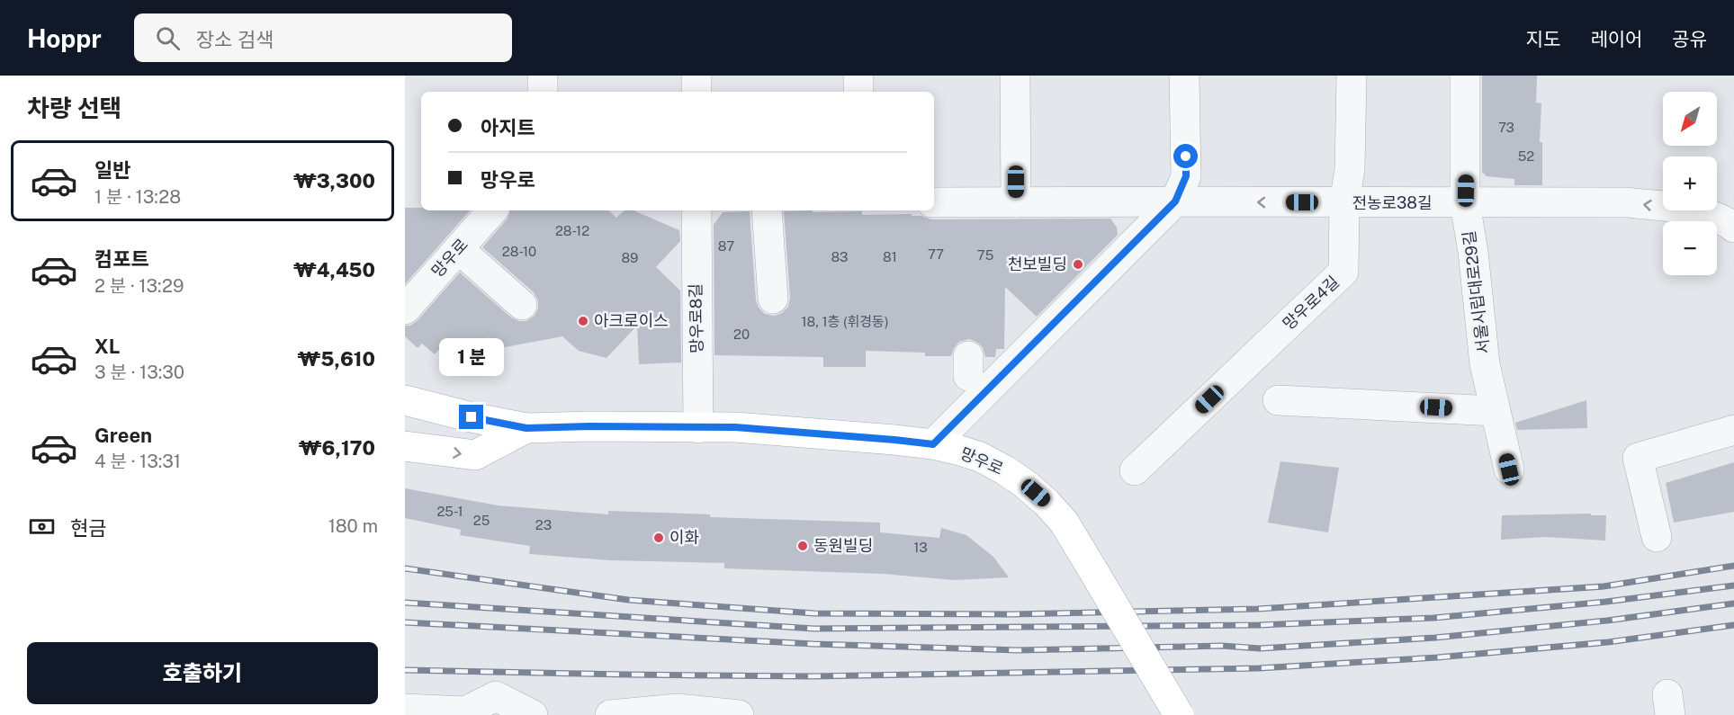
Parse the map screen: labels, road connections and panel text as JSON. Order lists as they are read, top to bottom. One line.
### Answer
{"streets":{"main road":["망우로"],"street":["전농로38길","서울시립대로29길","망우로4길","망우로8길"]},"crossings":[["전농로38길","서울시립대로29길"],["전농로38길","망우로4길"],["망우로","망우로8길"]],"one_way":["전농로38길"],"places":["천보빌딩","아크로이스","이화","동원빌딩"],"house_numbers":["73","52","28-12","87","28-10","77","75","83","81","89","18, 1층 (휘경동)","20","25-1","25","23","13"],"north":"bottom left","page":{"header":"Hoppr","search":"장소 검색","nav":["지도","레이어","공유"],"heading":"차량 선택","map_buttons":["+","−"],"banner":["아지트","망우로"],"list":[{"name":"일반","note":"1 분 · 13:28","value":"₩3,300"},{"name":"컴포트","note":"2 분 · 13:29","value":"₩4,450"},{"name":"XL","note":"3 분 · 13:30","value":"₩5,610"},{"name":"Green","note":"4 분 · 13:31","value":"₩6,170"}],"bubble":"1 분","pay":["현금","180 m"],"buttons":"호출하기"}}
